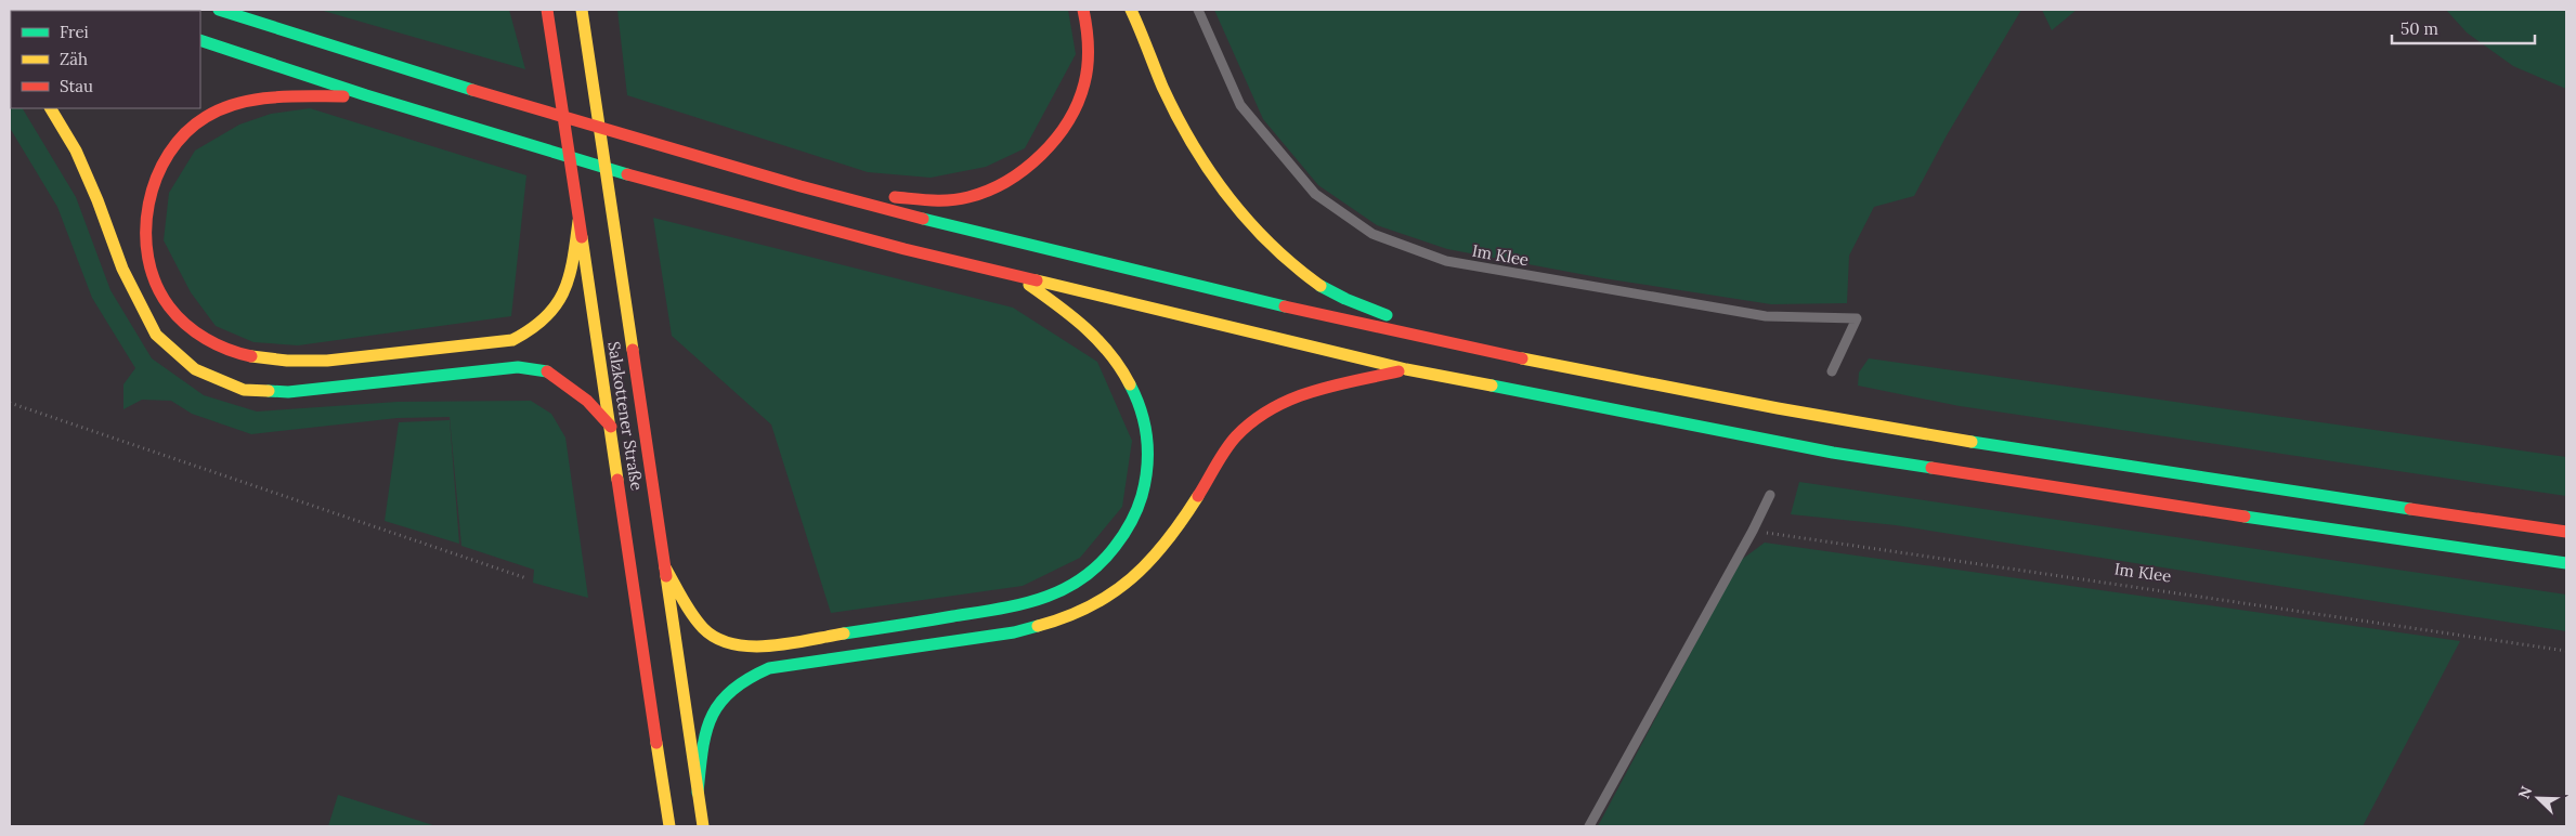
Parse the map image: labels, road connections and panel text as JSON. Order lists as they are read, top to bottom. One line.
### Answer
{"streets":{"highway":["Salzkottener Straße"],"lane":["Im Klee"]},"legend":["Frei","Zäh","Stau"],"scale_bar":"50 m","north":"top left"}
